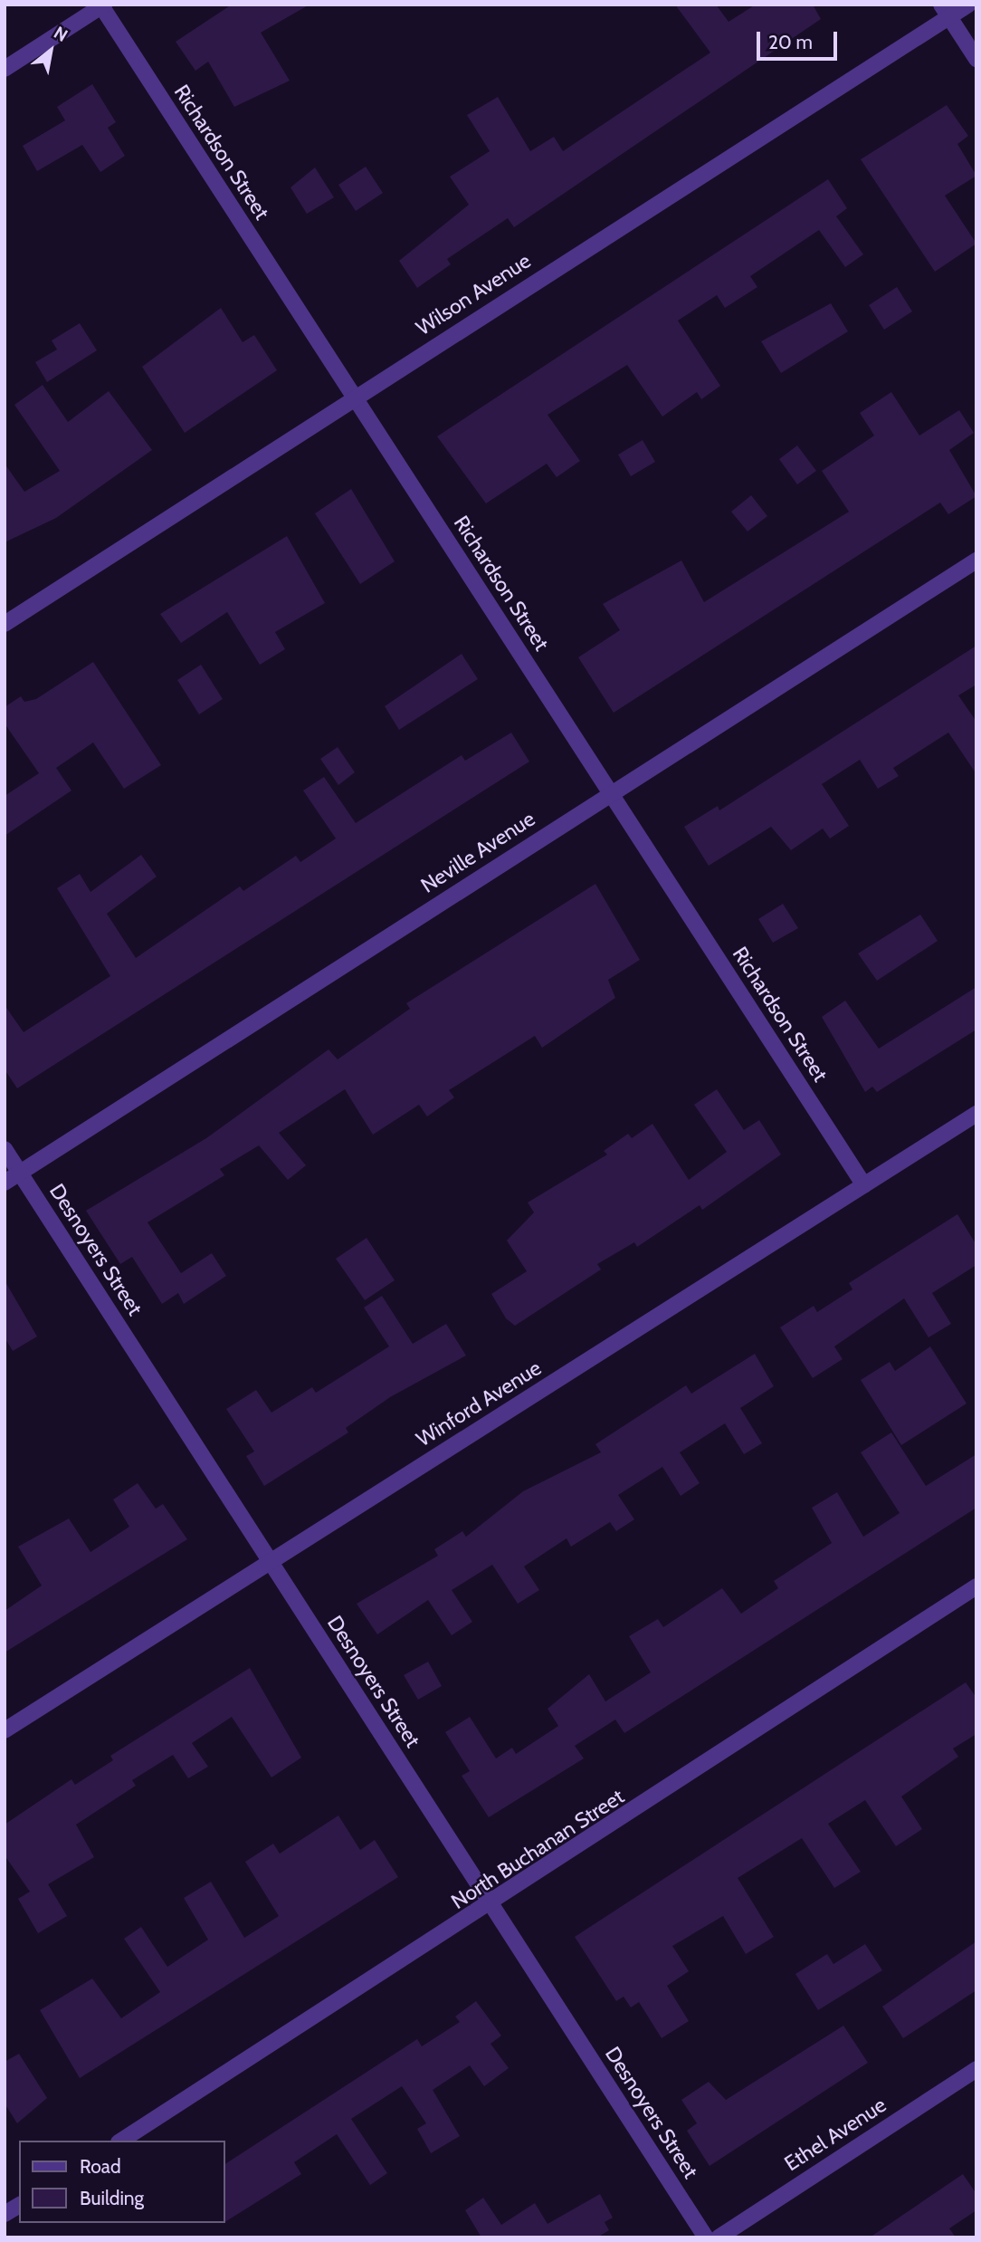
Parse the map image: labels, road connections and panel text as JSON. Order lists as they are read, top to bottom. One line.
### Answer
{"streets":{"street":["Richardson Street","Wilson Avenue","Neville Avenue","Desnoyers Street","Winford Avenue","North Buchanan Street","Ethel Avenue"]},"crossings":[["Richardson Street","Wilson Avenue"],["Richardson Street","Neville Avenue"],["Richardson Street","Winford Avenue"],["Neville Avenue","Desnoyers Street"],["Desnoyers Street","Winford Avenue"],["Desnoyers Street","North Buchanan Street"]],"legend":["Road","Building"],"scale_bar":"20 m","north":"top right"}
